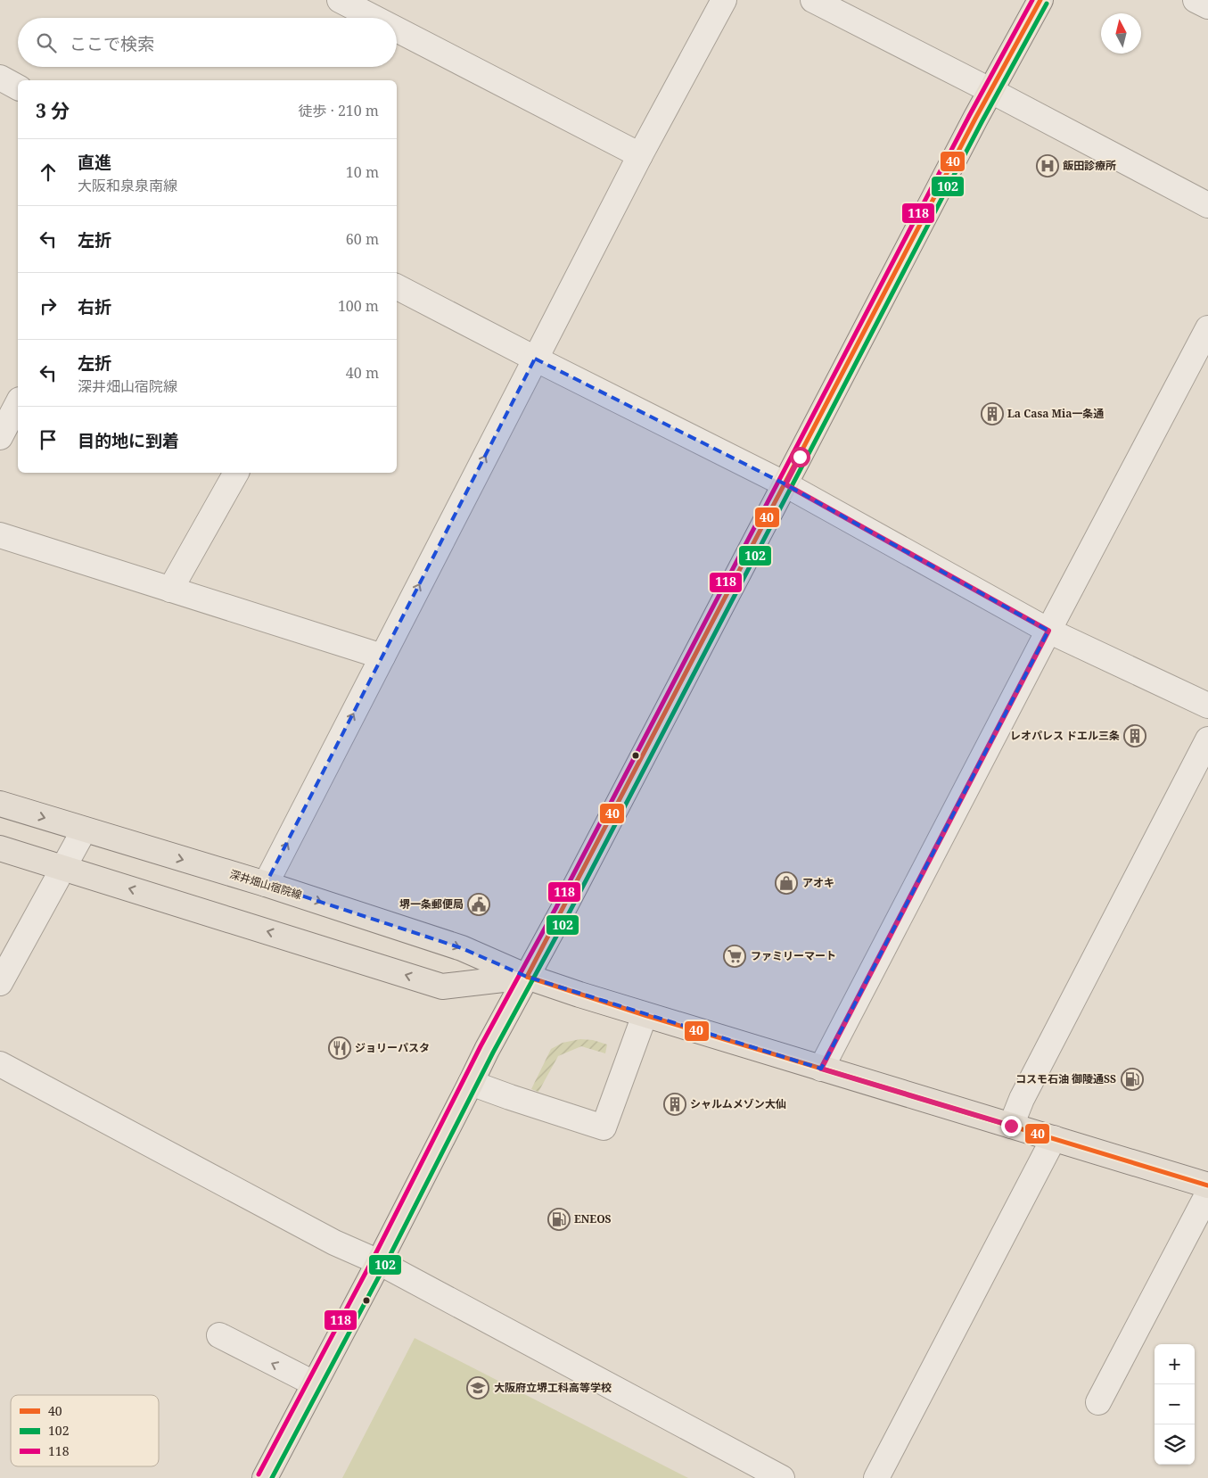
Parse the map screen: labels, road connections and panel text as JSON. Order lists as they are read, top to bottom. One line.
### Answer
{"streets":{"main road":["深井畑山宿院線"]},"places":{"hospital":["飯田診療所"],"building":["La Casa Mia一条通","レオパレス ドエル三条","シャルムメゾン大仙"],"shop":["アオキ"],"public building":["堺一条郵便局"],"supermarket":["ファミリーマート"],"restaurant":["ジョリーパスタ"],"fuel station":["コスモ石油 御陵通SS","ENEOS"],"school or university":["大阪府立堺工科高等学校"]},"lines":["transit line 40","transit line 118","transit line 102"],"legend":["40","102","118"],"north":"top","page":{"search":"ここで検索","heading":["3 分","徒歩 · 210 m"],"list":[["直進","大阪和泉泉南線","10 m"],["左折","60 m"],["右折","100 m"],["左折","深井畑山宿院線","40 m"],"目的地に到着"],"map_buttons":["+","−"]}}
